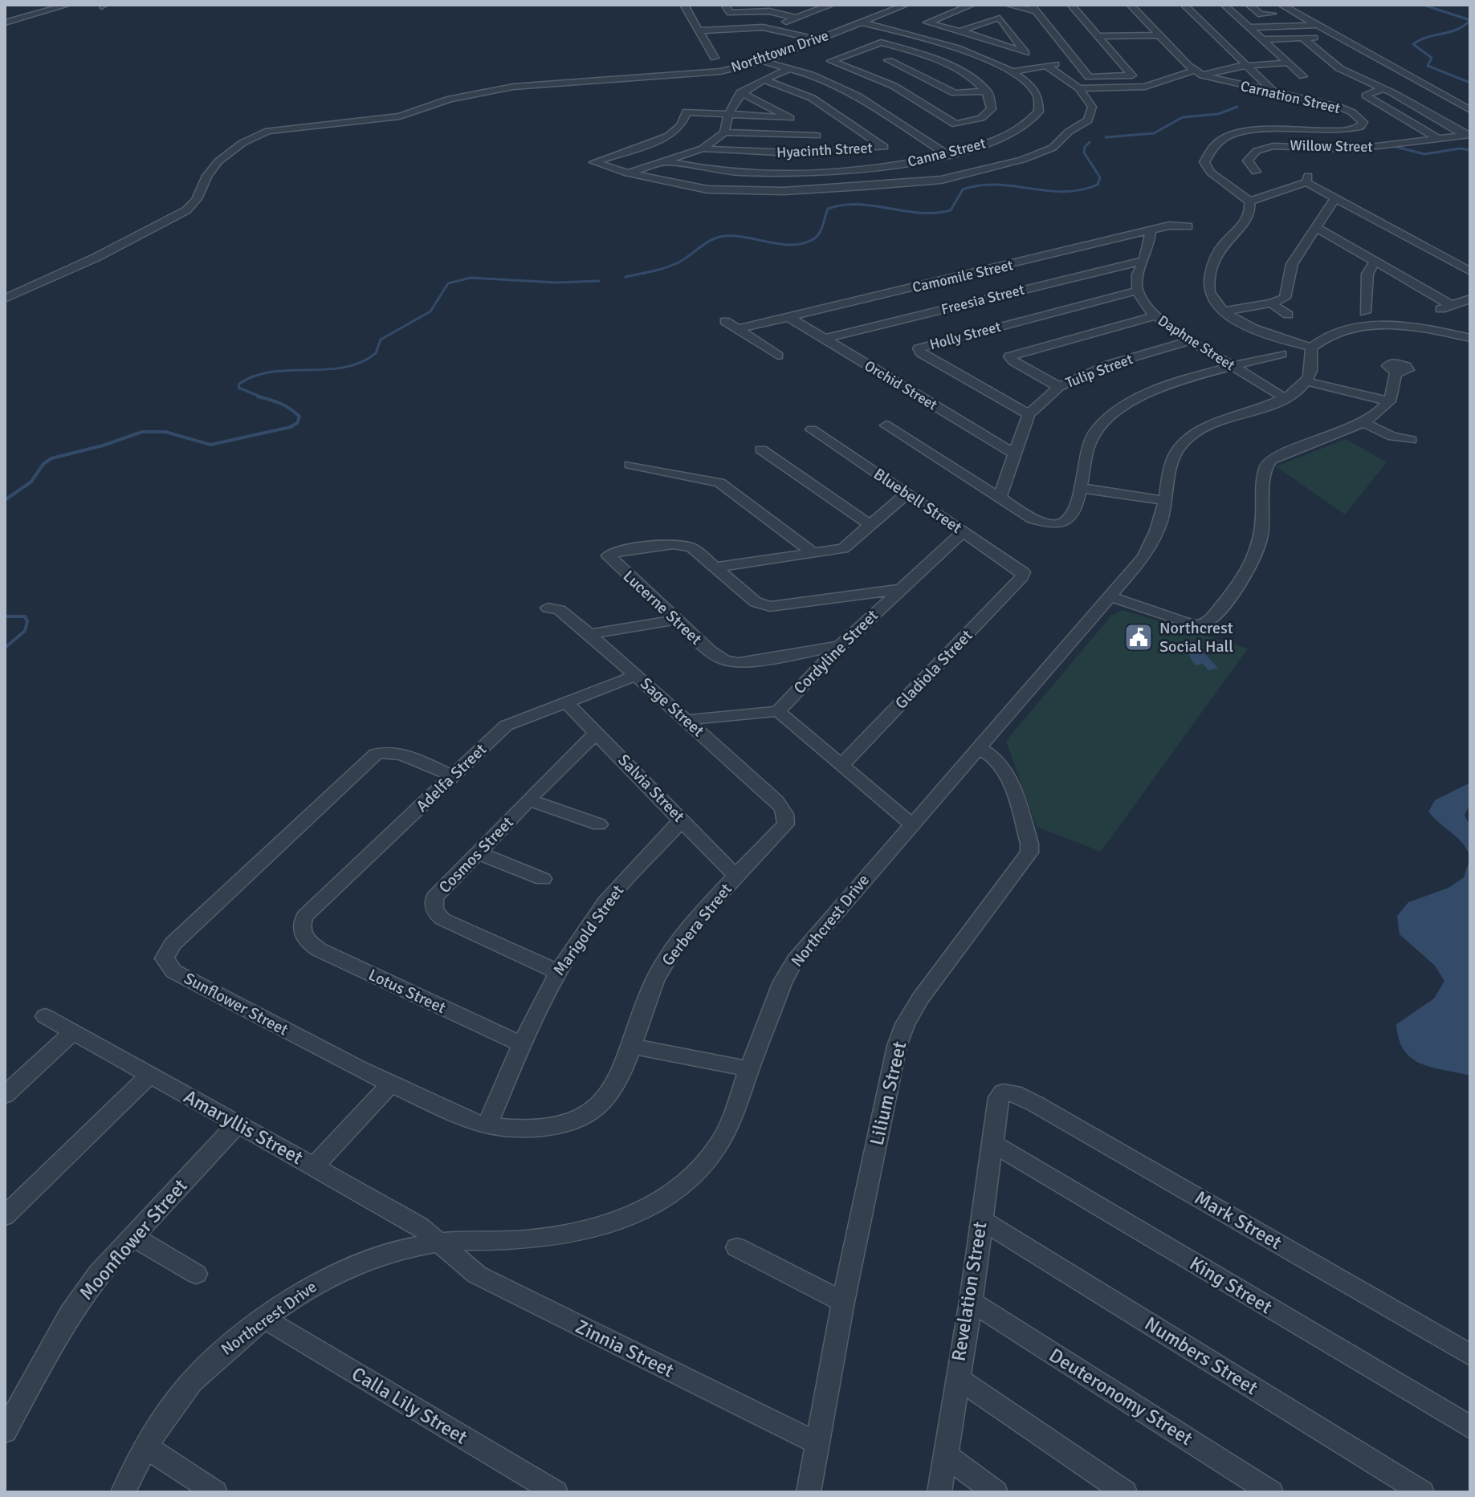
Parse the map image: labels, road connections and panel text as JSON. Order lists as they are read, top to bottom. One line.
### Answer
{"streets":{"street":["Northtown Drive","Carnation Street","Willow Street","Hyacinth Street","Canna Street","Camomile Street","Freesia Street","Holly Street","Daphne Street","Tulip Street","Orchid Street","Bluebell Street","Lucerne Street","Cordyline Street","Gladiola Street","Sage Street","Adelfa Street","Salvia Street","Cosmos Street","Northcrest Drive","Gerbera Street","Marigold Street","Lotus Street","Sunflower Street","Lilium Street","Amaryllis Street","Mark Street","Moonflower Street","King Street","Revelation Street","Zinnia Street","Numbers Street","Deuteronomy Street","Calla Lily Street"]},"crossings":[["Northtown Drive","Canna Street"],["Camomile Street","Orchid Street"],["Freesia Street","Orchid Street"],["Holly Street","Daphne Street"],["Holly Street","Tulip Street"],["Daphne Street","Tulip Street"],["Daphne Street","Northcrest Drive"],["Tulip Street","Orchid Street"],["Bluebell Street","Cordyline Street"],["Bluebell Street","Gladiola Street"],["Lucerne Street","Cordyline Street"],["Sage Street","Adelfa Street"],["Sage Street","Gerbera Street"],["Adelfa Street","Salvia Street"],["Adelfa Street","Lotus Street"],["Adelfa Street","Sunflower Street"],["Salvia Street","Cosmos Street"],["Salvia Street","Gerbera Street"],["Salvia Street","Marigold Street"],["Cosmos Street","Marigold Street"],["Northcrest Drive","Lilium Street"],["Northcrest Drive","Amaryllis Street"],["Northcrest Drive","Zinnia Street"],["Northcrest Drive","Calla Lily Street"],["Gerbera Street","Sunflower Street"],["Marigold Street","Lotus Street"],["Marigold Street","Sunflower Street"],["Lilium Street","Zinnia Street"],["Amaryllis Street","Moonflower Street"],["Amaryllis Street","Zinnia Street"],["Mark Street","Revelation Street"],["King Street","Revelation Street"],["Revelation Street","Numbers Street"],["Revelation Street","Deuteronomy Street"]],"places":{"public building":["Northcrest Social Hall"]}}
